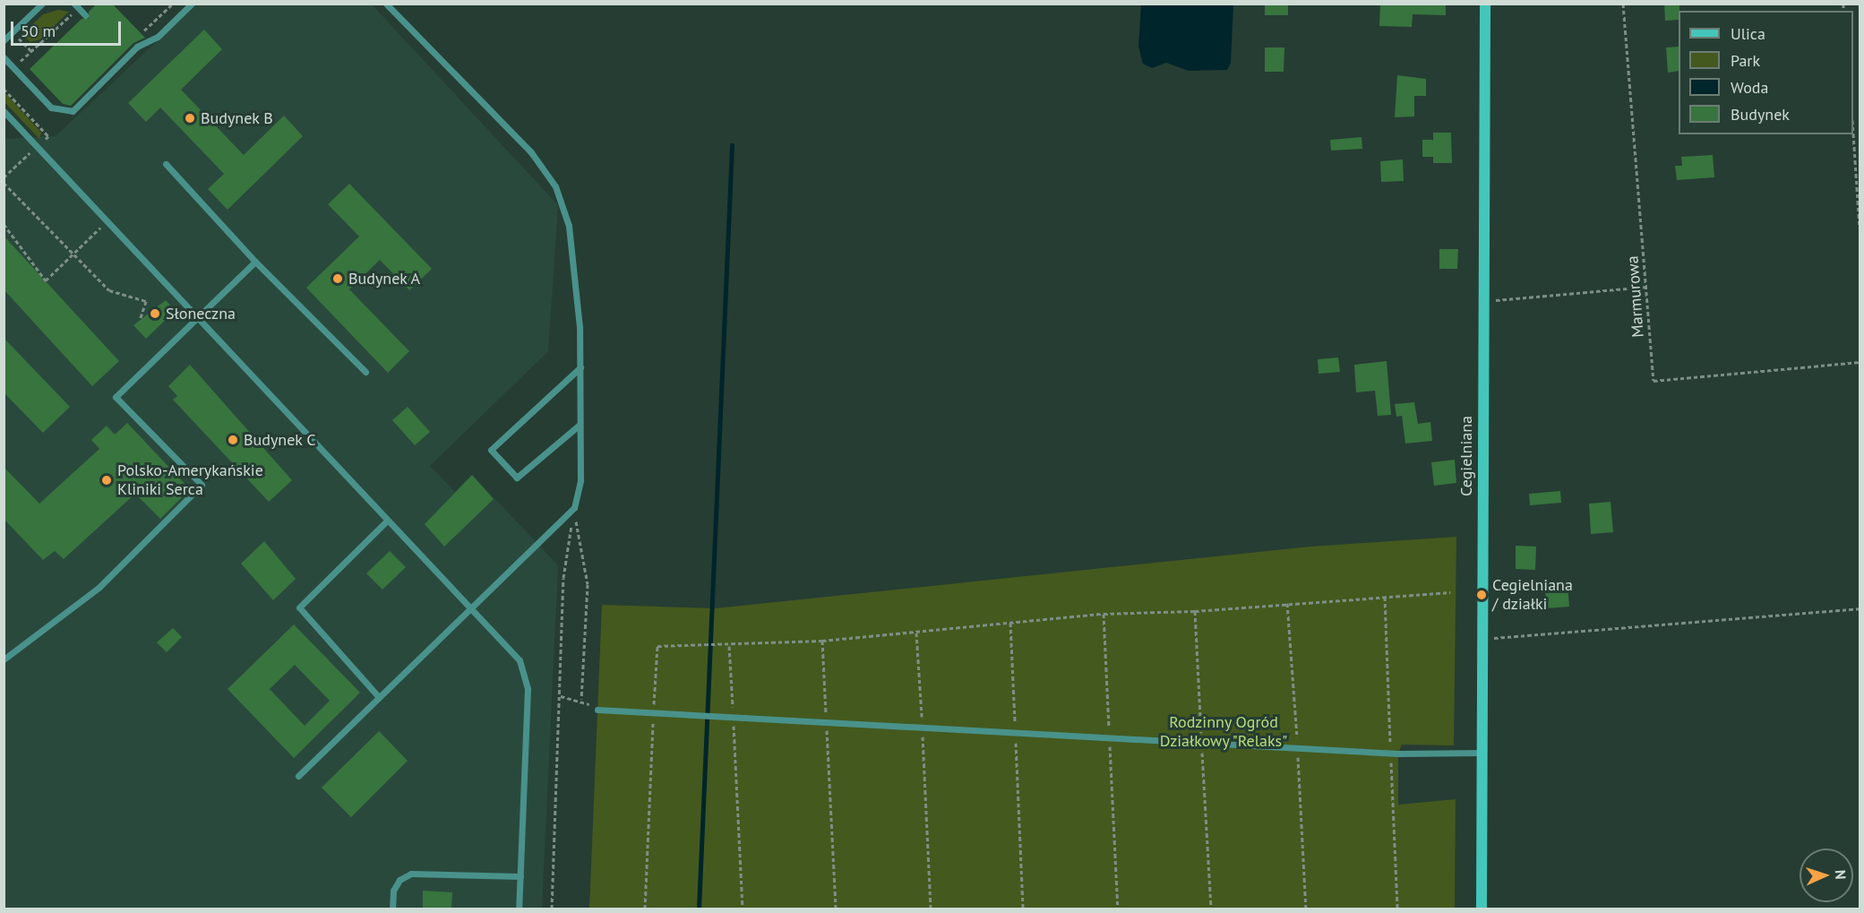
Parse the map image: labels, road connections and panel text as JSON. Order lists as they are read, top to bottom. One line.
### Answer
{"streets":{"street":["Cegielniana"],"path":["Marmurowa"]},"parks":["Rodzinny Ogród Działkowy \"Relaks\""],"places":["Budynek B","Budynek A","Słoneczna","Budynek C","Polsko-Amerykańskie Kliniki Serca","Cegielniana / działki"],"legend":["Ulica","Park","Woda","Budynek"],"scale_bar":"50 m","north":"right"}
